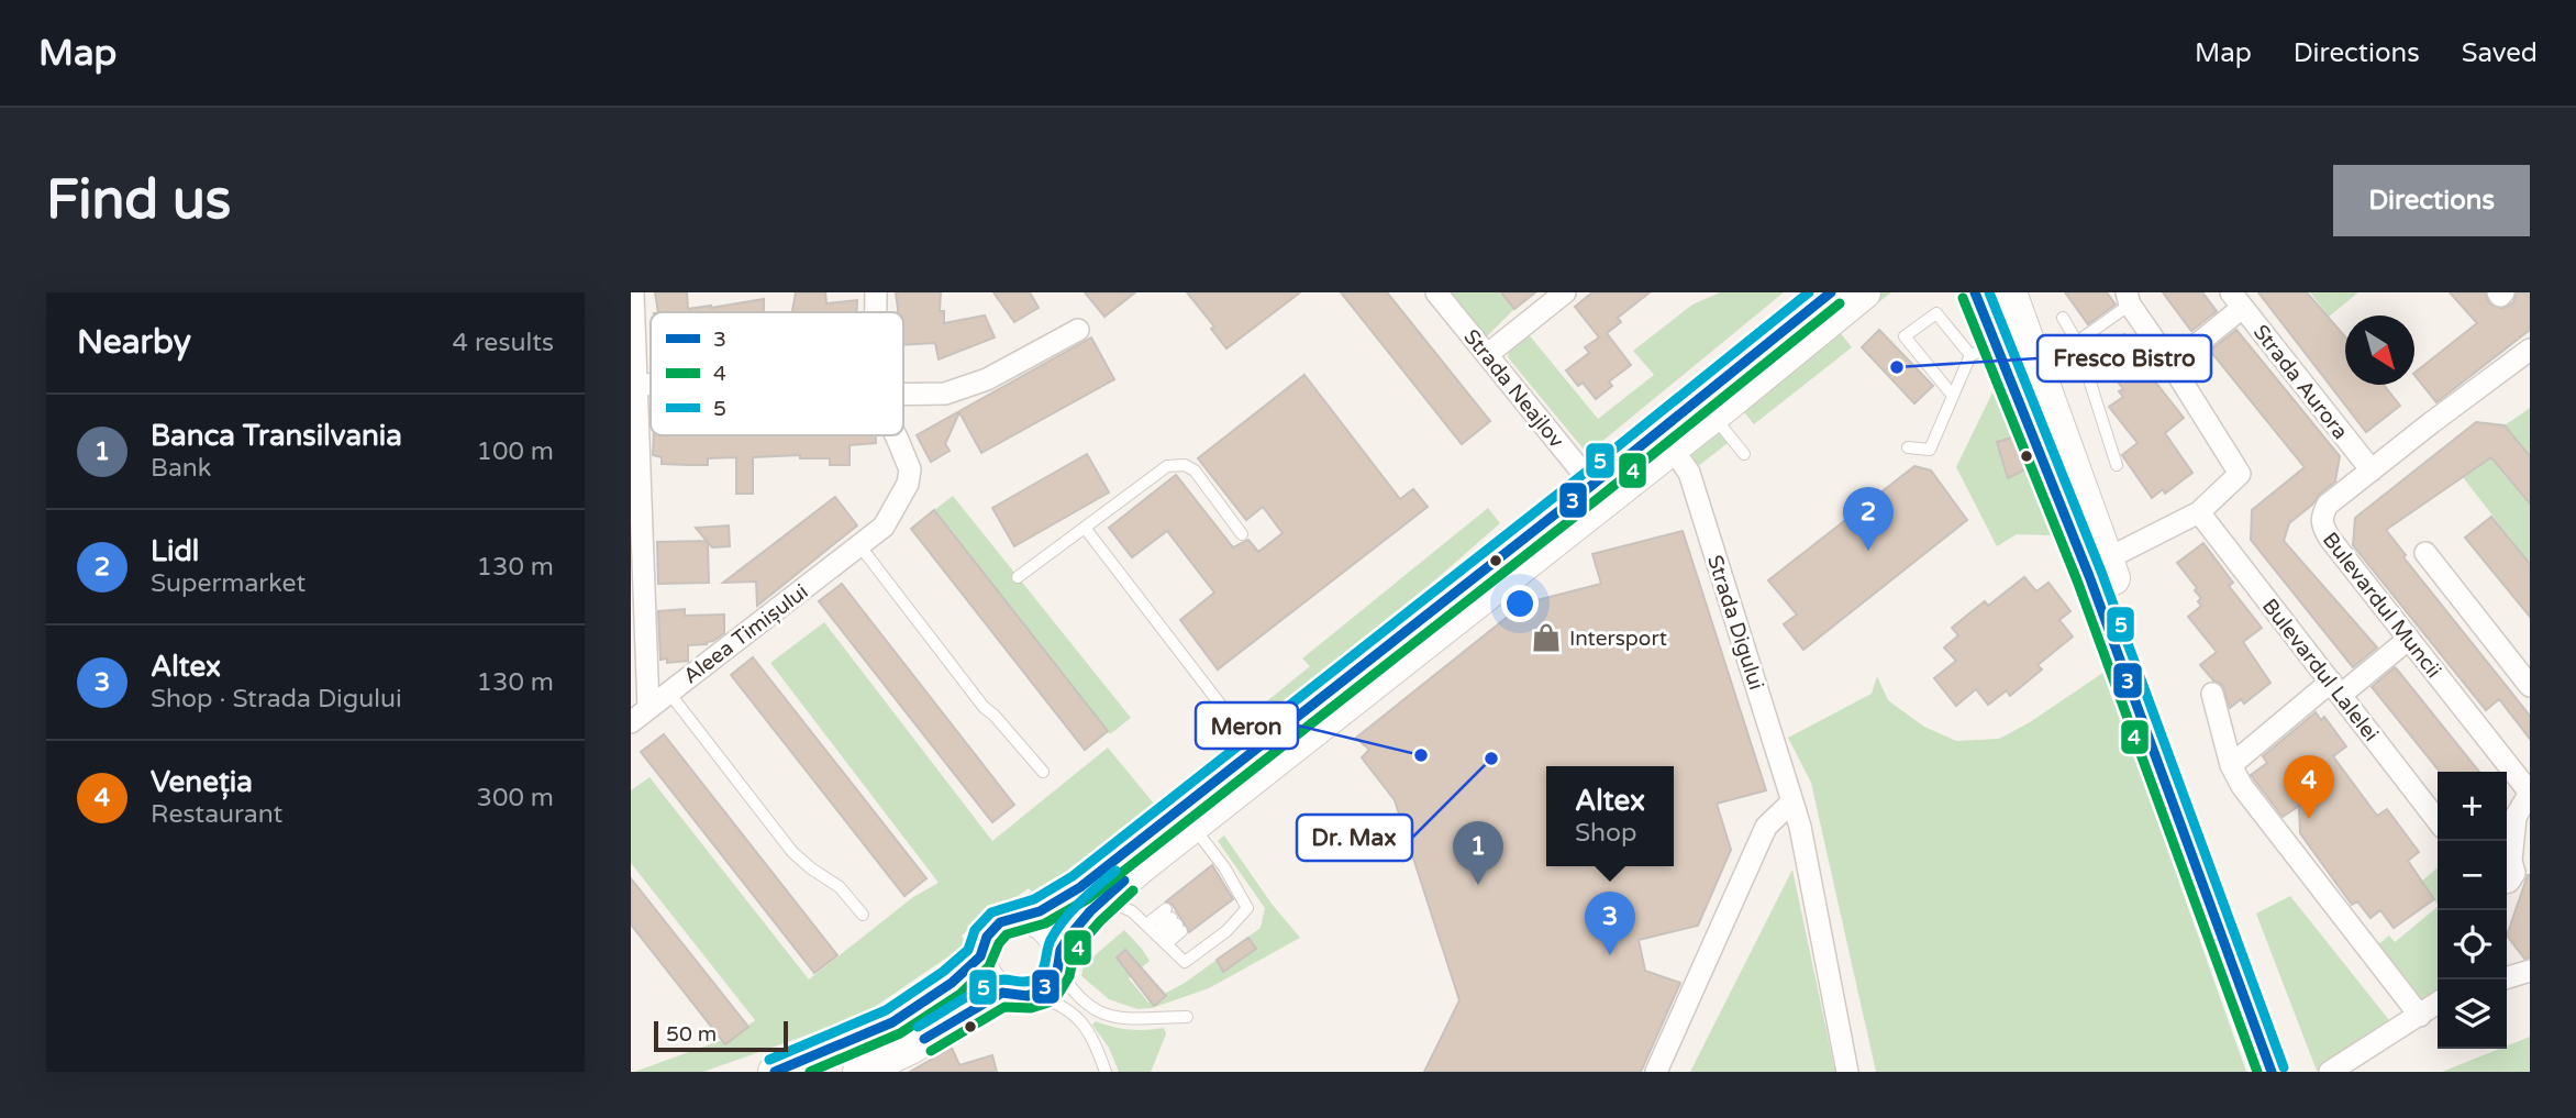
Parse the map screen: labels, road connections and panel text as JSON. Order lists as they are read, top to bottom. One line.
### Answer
{"streets":{"street":["Strada Aurora","Strada Neajlov","Bulevardul Muncii","Strada Digului","Aleea Timișului","Bulevardul Lalelei"]},"crossings":[["Strada Aurora","Bulevardul Muncii"]],"places":{"other":["Fresco Bistro","Meron","Dr. Max"],"shop":["Intersport"]},"lines":["transit line 3","transit line 5","transit line 4"],"legend":["3","4","5"],"scale_bar":"50 m","north":"bottom right","page":{"header":"Map","nav":["Map","Directions","Saved"],"buttons":"Directions","title":"Find us","heading":["Nearby","4 results"],"list":[{"mark":"1","name":"Banca Transilvania","note":"Bank","value":"100 m"},{"mark":"2","name":"Lidl","note":"Supermarket","value":"130 m"},{"mark":"3","name":"Altex","note":"Shop · Strada Digului","value":"130 m"},{"mark":"4","name":"Veneția","note":"Restaurant","value":"300 m"}],"pins":["2","4","1","3"],"popup":["Altex","Shop"],"map_buttons":["+","−"],"scale":"50 m"}}
